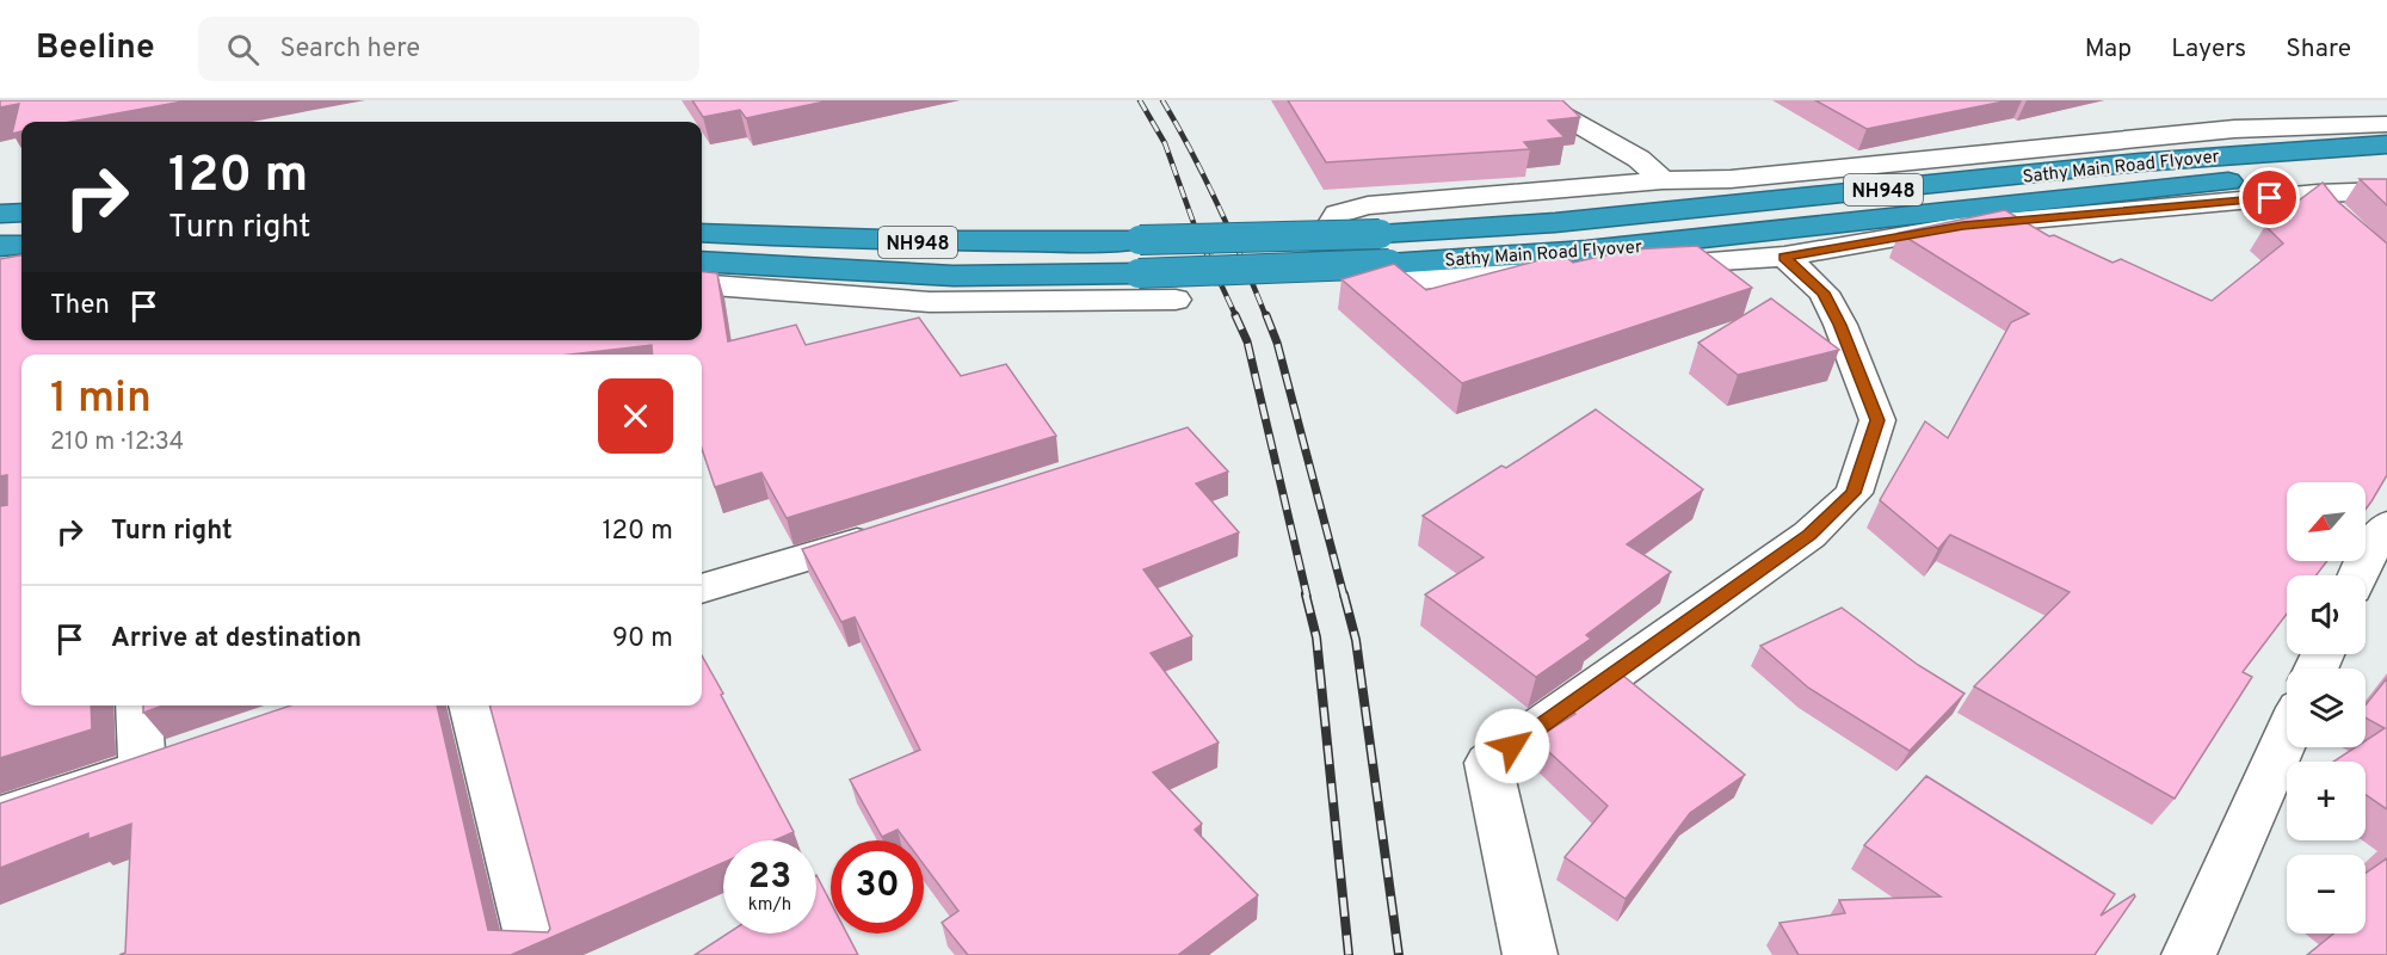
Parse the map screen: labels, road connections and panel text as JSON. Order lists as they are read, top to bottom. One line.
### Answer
{"streets":{"highway":["Sathy Main Road Flyover","NH948"]},"north":"bottom left","page":{"header":"Beeline","search":"Search here","nav":["Map","Layers","Share"],"turn":["120 m","Turn right"],"then":"Then","heading":["1 min","210 m · 12:34"],"list":[{"name":"Turn right","value":"120 m"},{"name":"Arrive at destination","value":"90 m"}],"map_buttons":["+","−"],"speed":"23 km/h","limit":"30"}}
